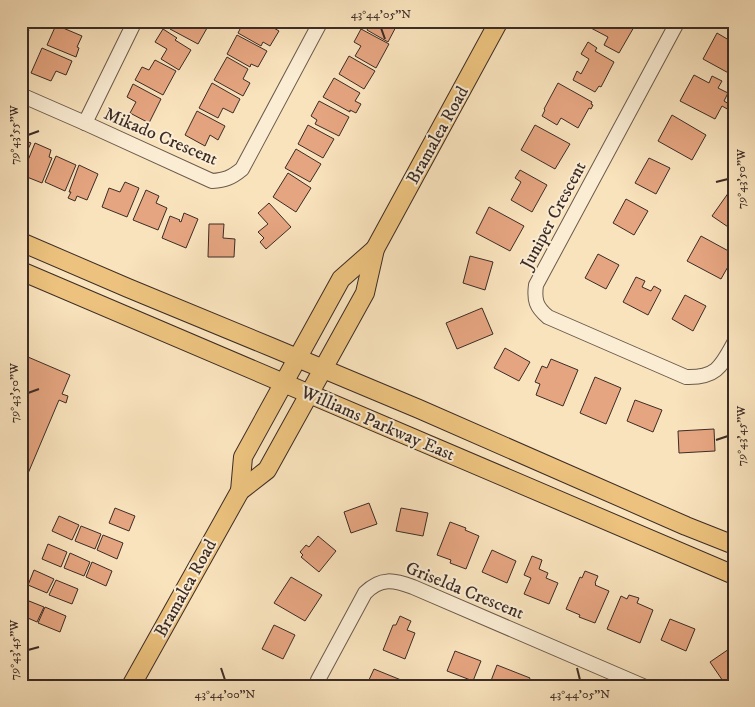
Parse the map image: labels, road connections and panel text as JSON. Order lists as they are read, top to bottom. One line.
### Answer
{"streets":{"main road":["Bramalea Road","Williams Parkway East"],"street":["Mikado Crescent","Juniper Crescent","Griselda Crescent"]},"crossings":[["Bramalea Road","Williams Parkway East"]],"coordinates":["43°44'05\"N","79°43'55\"W","79°43'50\"W","79°43'45\"W","43°44'00\"N"]}
